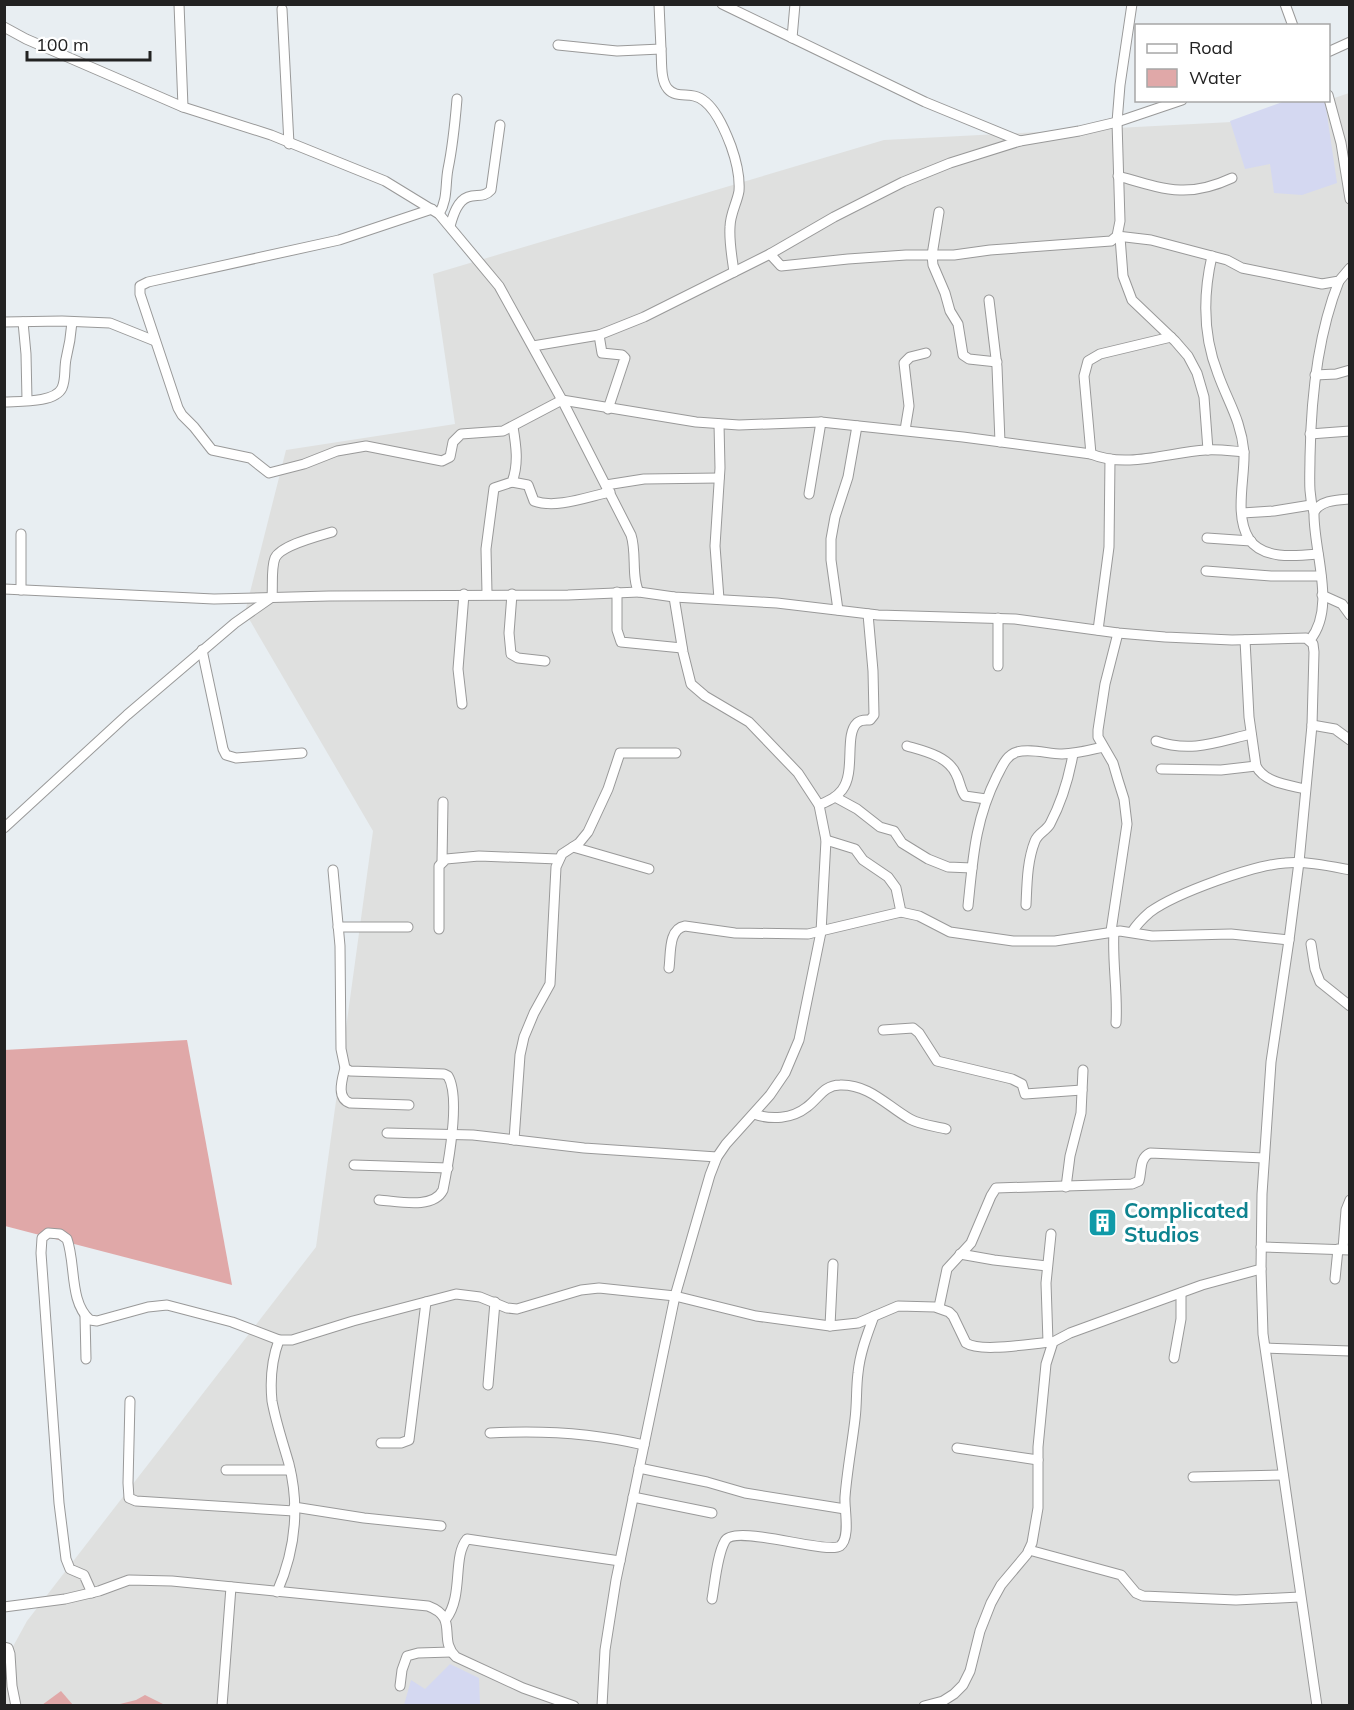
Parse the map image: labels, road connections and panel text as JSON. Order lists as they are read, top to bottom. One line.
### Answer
{"places":{"building":["Complicated Studios"]},"legend":["Road","Water"],"scale_bar":"100 m"}
